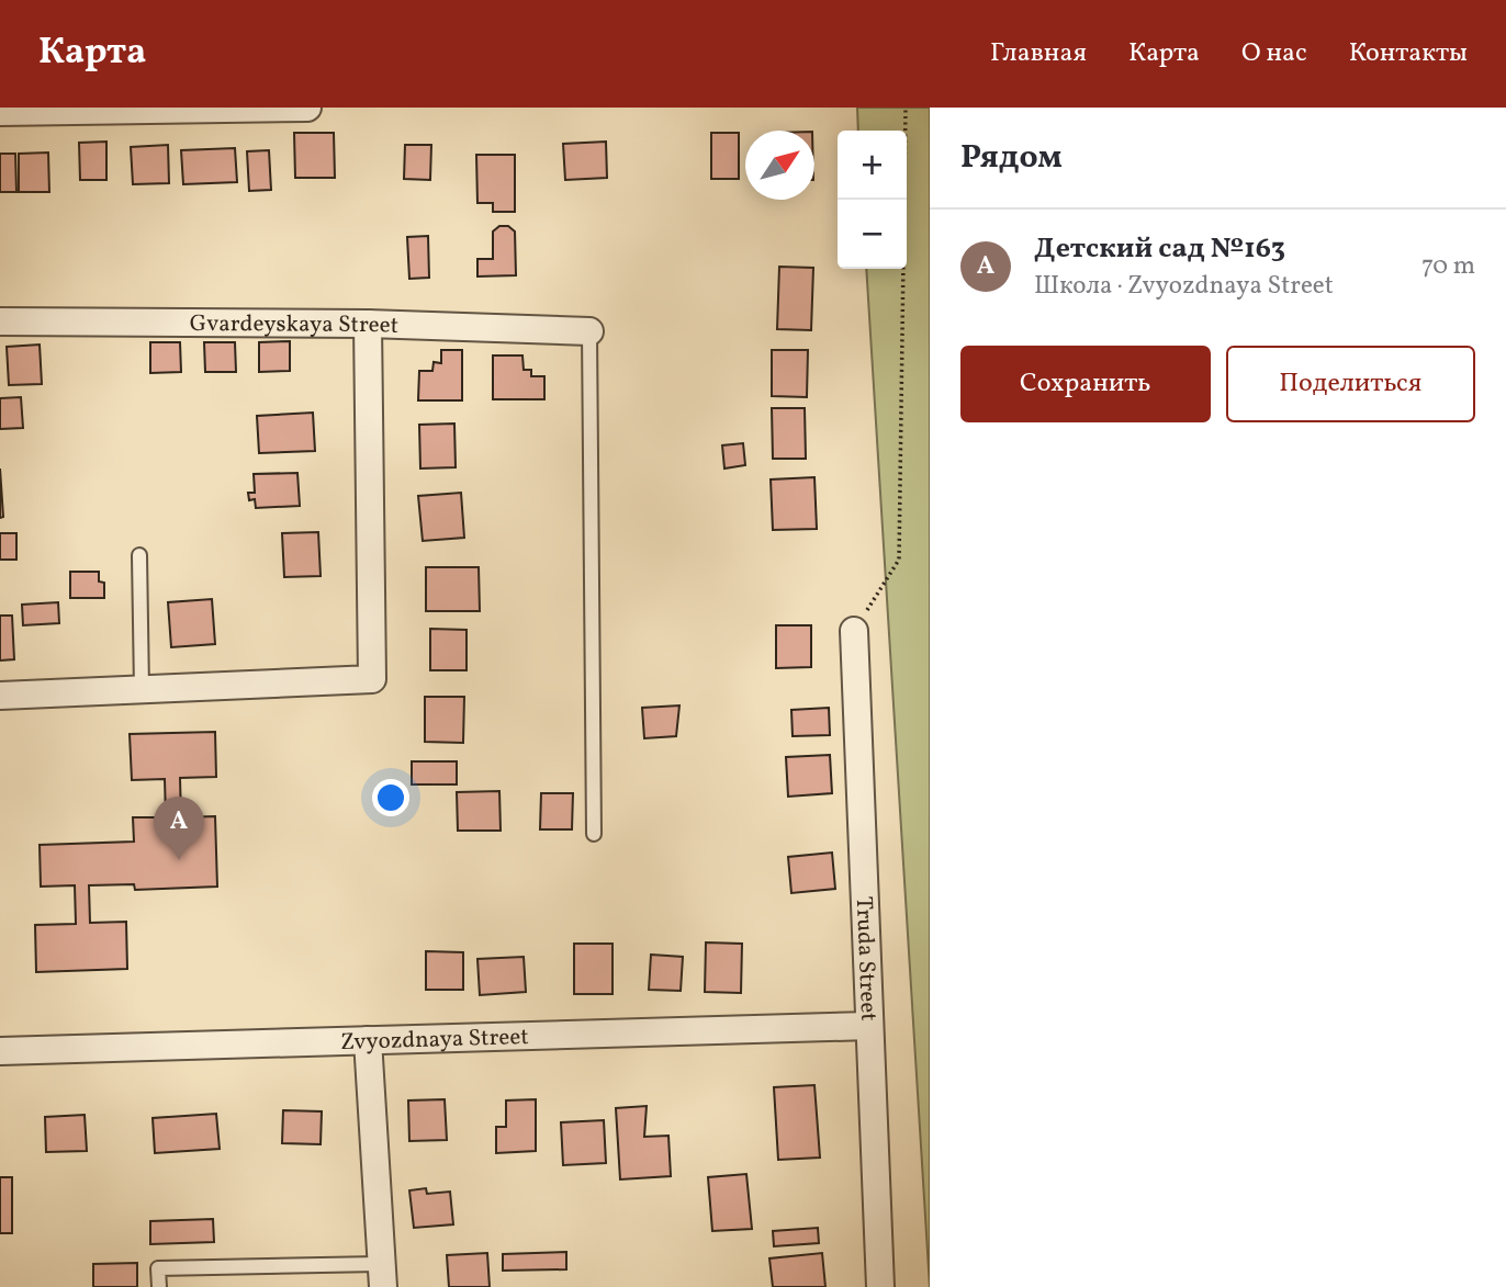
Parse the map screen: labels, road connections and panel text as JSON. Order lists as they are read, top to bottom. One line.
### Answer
{"streets":{"street":["Gvardeyskaya Street","Truda Street","Zvyozdnaya Street"]},"crossings":[["Truda Street","Zvyozdnaya Street"]],"north":"top right","page":{"header":"Карта","nav":["Главная","Карта","О нас","Контакты"],"heading":"Рядом","map_buttons":["+","−"],"list":[{"mark":"A","name":"Детский cад №163","note":"Школа · Zvyozdnaya Street","value":"70 m"}],"buttons":["Сохранить","Поделиться"],"pins":"A"}}
